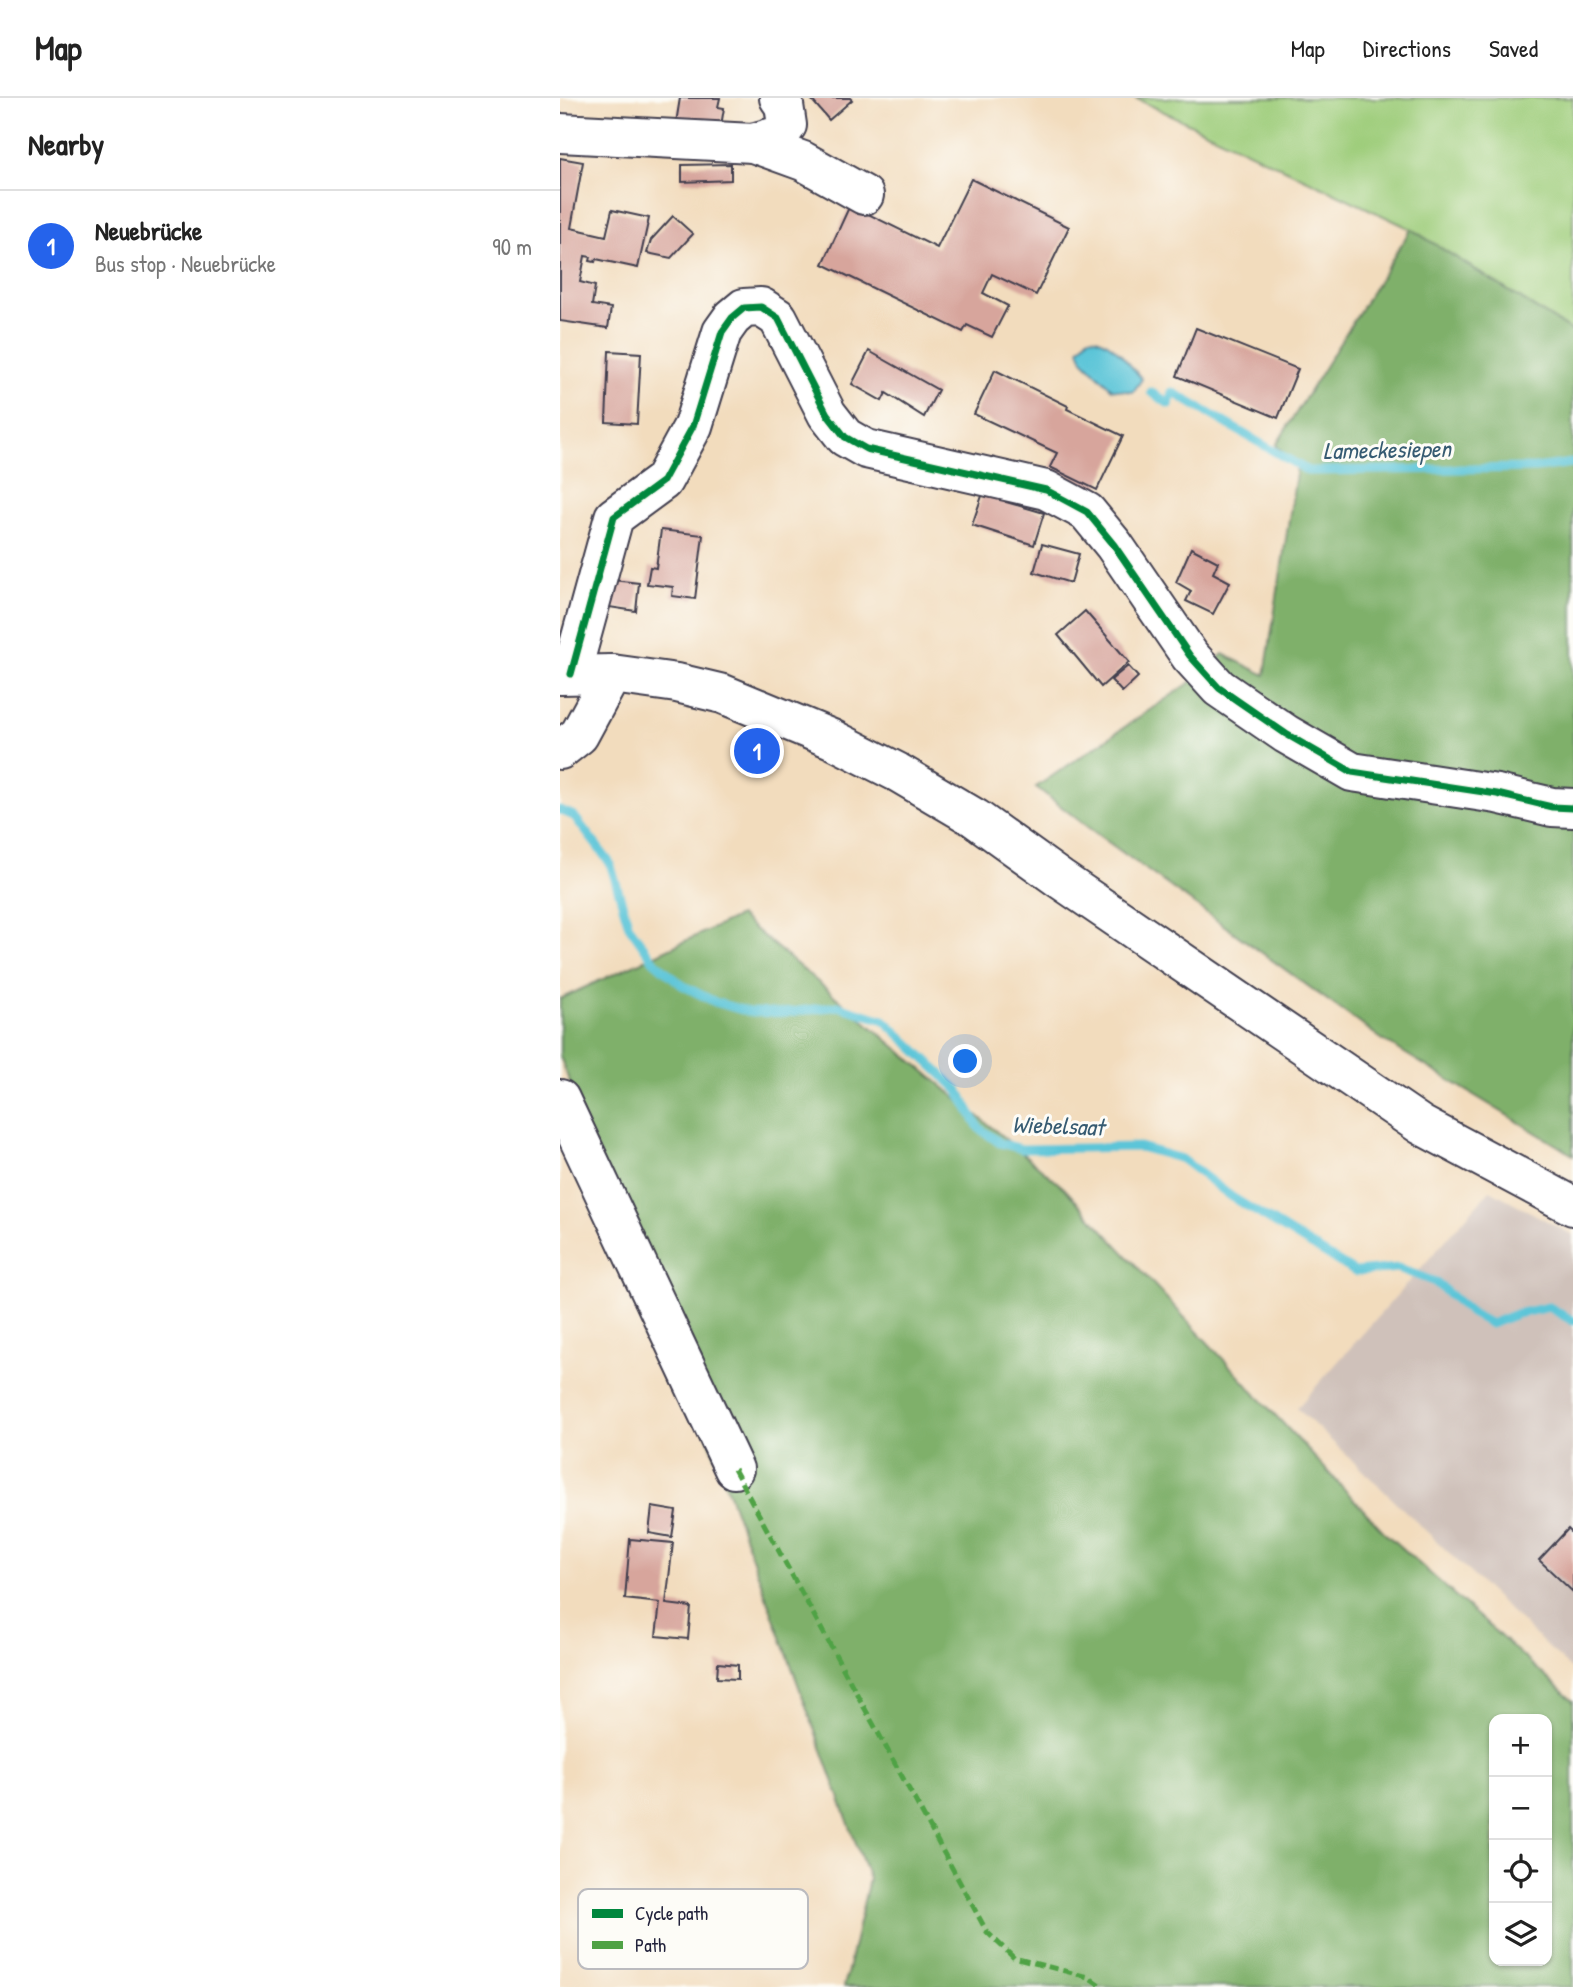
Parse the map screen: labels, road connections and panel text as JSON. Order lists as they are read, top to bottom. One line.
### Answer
{"water":["Lameckesiepen","Wiebelsaat"],"legend":["Cycle path","Path"],"page":{"header":"Map","nav":["Map","Directions","Saved"],"heading":"Nearby","list":[{"mark":"1","name":"Neuebrücke","note":"Bus stop · Neuebrücke","value":"90 m"}],"pins":"1","map_buttons":["+","−"]}}
